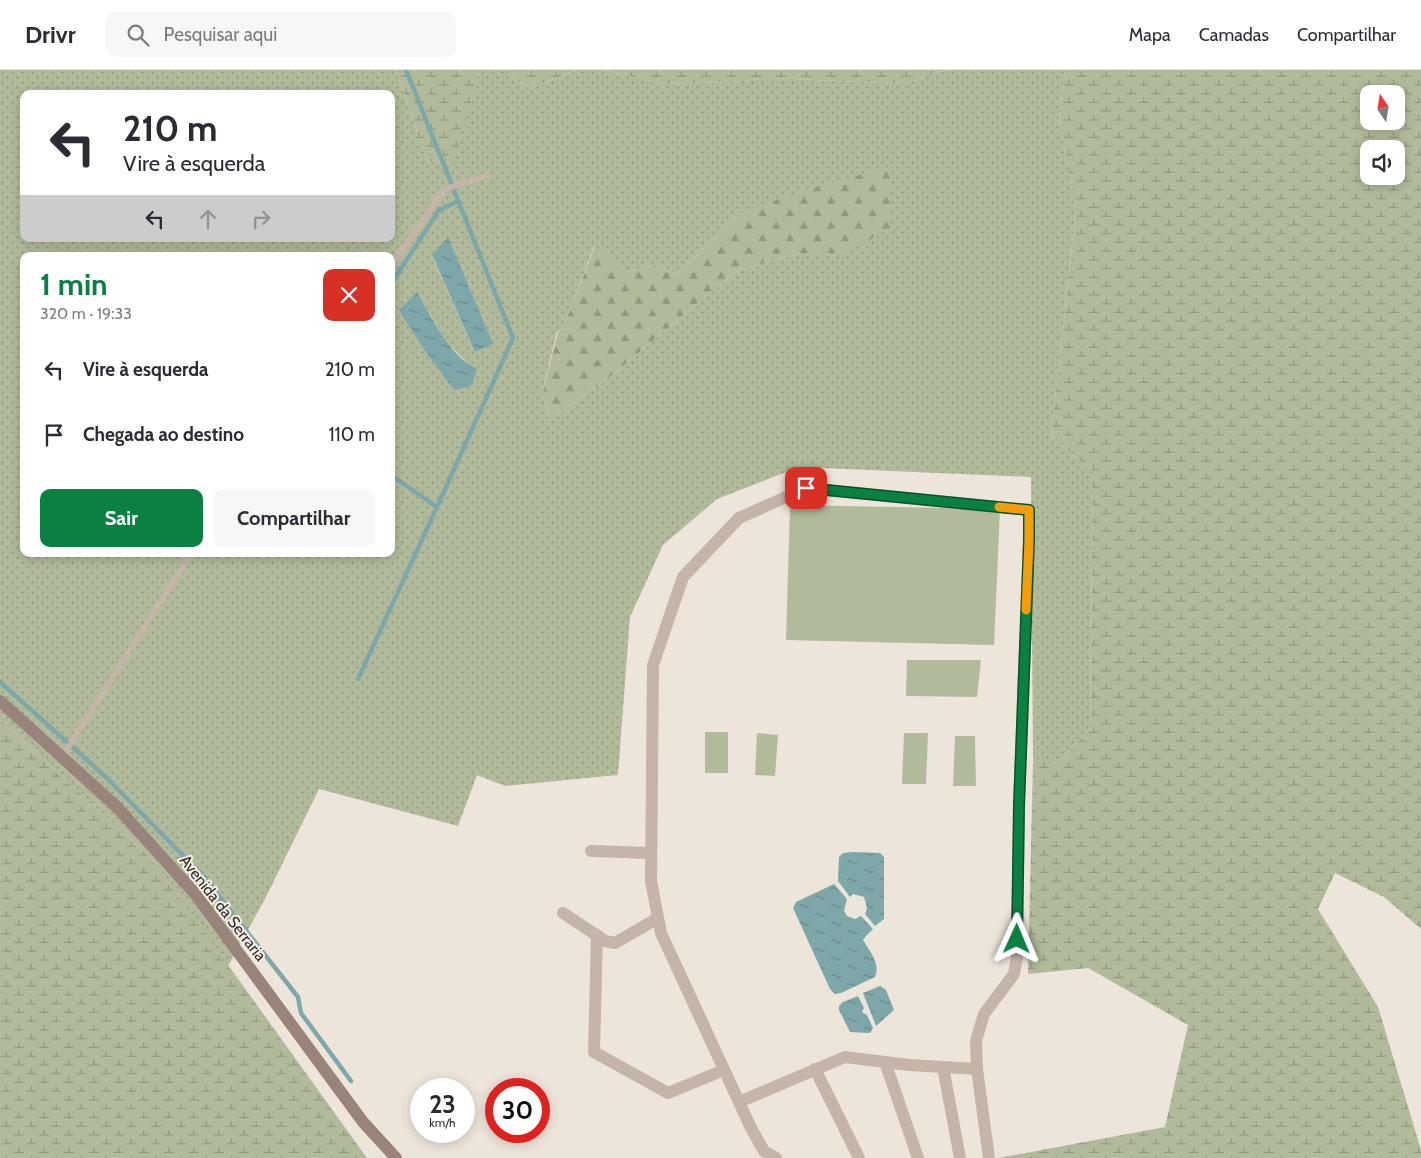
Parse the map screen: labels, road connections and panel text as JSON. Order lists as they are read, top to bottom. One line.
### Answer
{"streets":{"main road":["Avenida da Serraria"]},"north":"top","page":{"header":"Drivr","search":"Pesquisar aqui","nav":["Mapa","Camadas","Compartilhar"],"turn":["210 m","Vire à esquerda"],"heading":["1 min","320 m · 19:33"],"list":[{"name":"Vire à esquerda","value":"210 m"},{"name":"Chegada ao destino","value":"110 m"}],"buttons":["Sair","Compartilhar"],"speed":"23 km/h","limit":"30"}}
